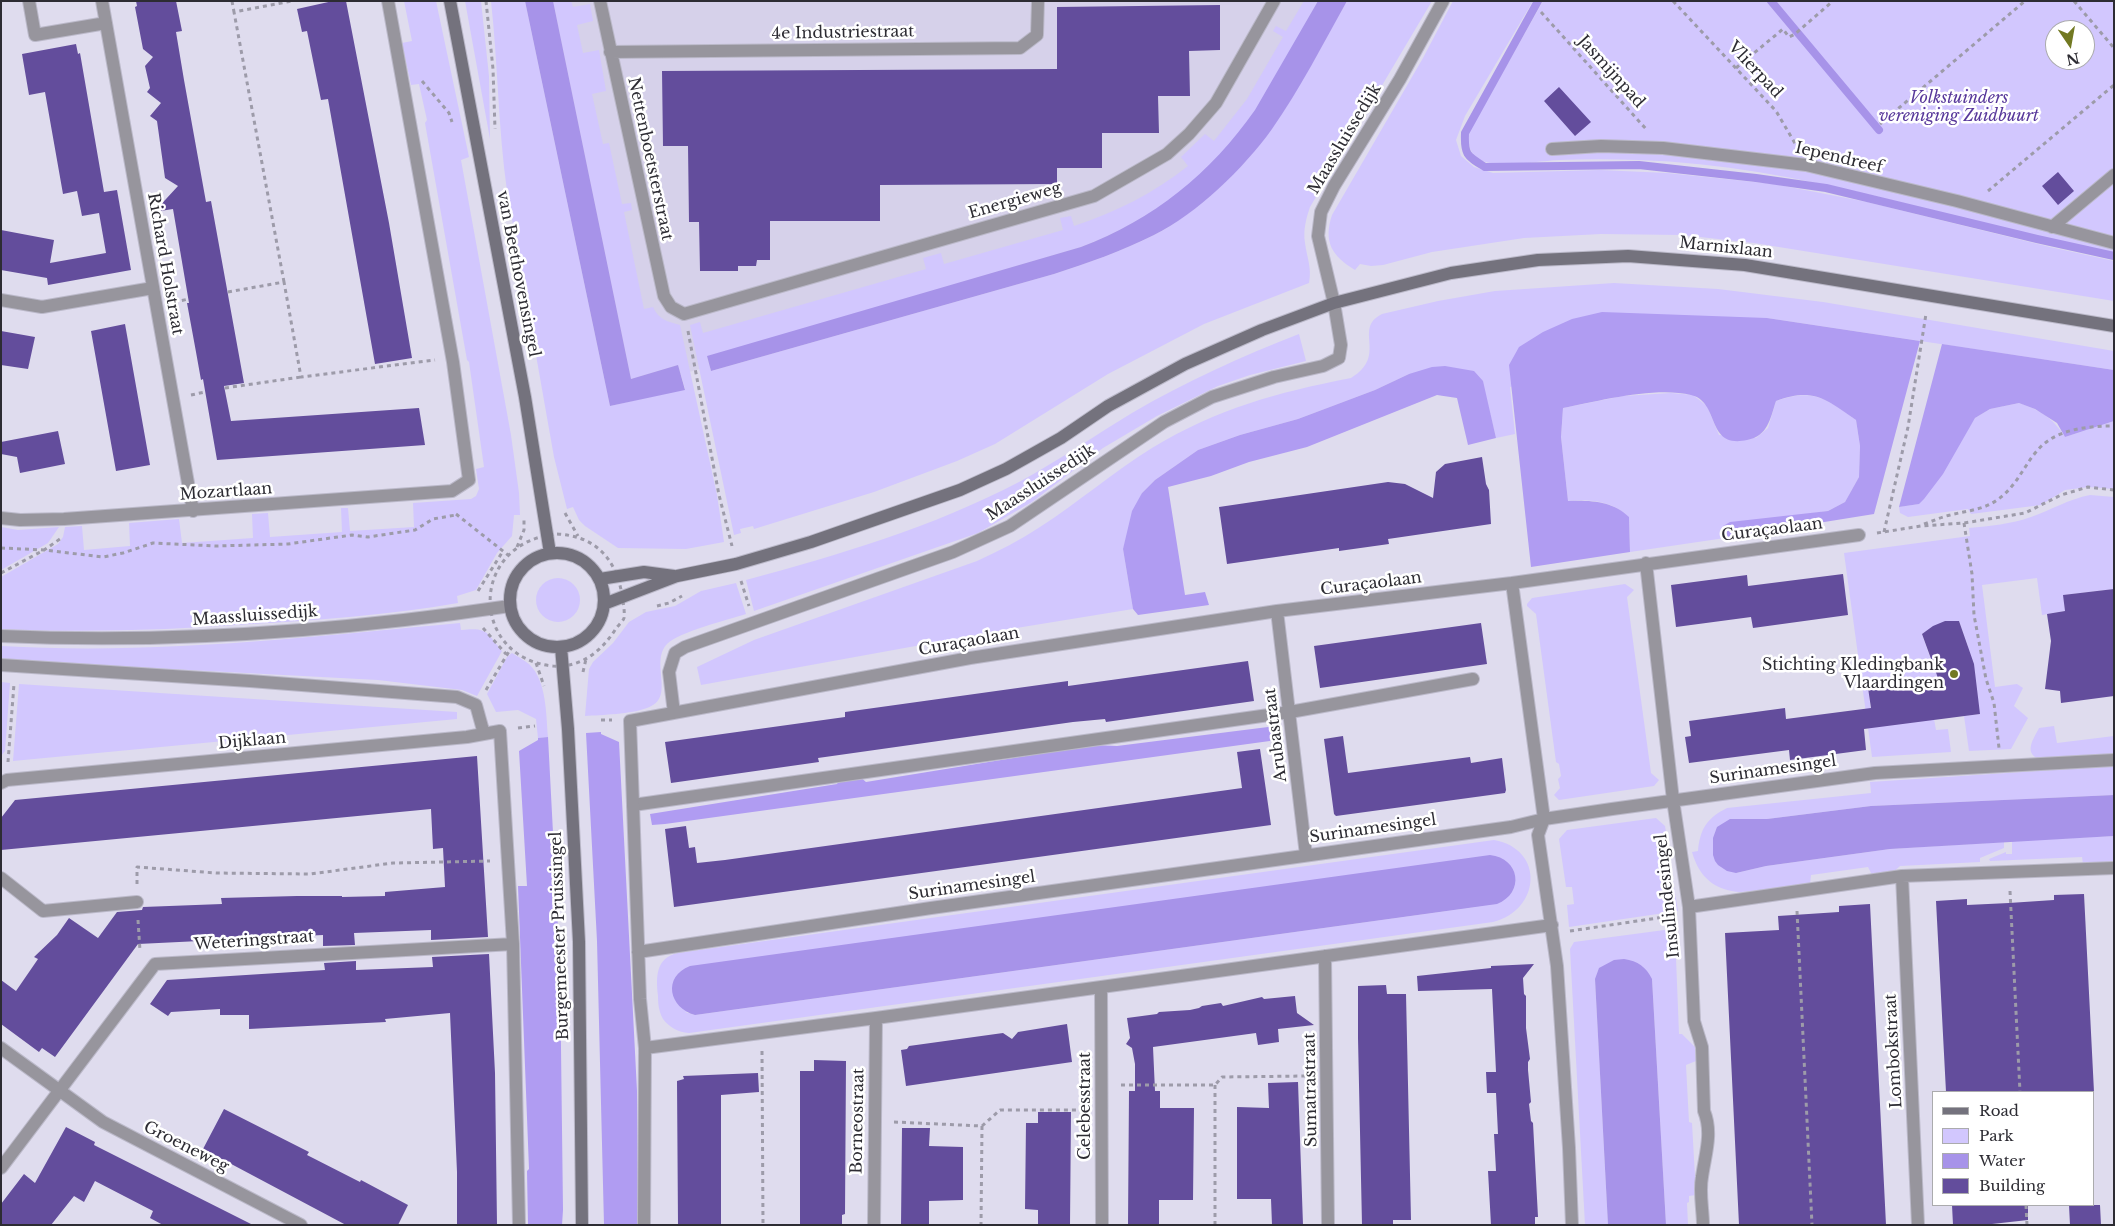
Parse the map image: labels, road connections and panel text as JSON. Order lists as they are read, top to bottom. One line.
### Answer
{"streets":{"street":["4e Industriestraat","Maassluissedijk","Iependreef","Nettenboetsterstraat","Energieweg","Marnixlaan","Richard Holstraat","van Beethovensingel","Mozartlaan","Curaçaolaan","Arubastraat","Dijklaan","Surinamesingel","Insulindesingel","Burgemeester Pruissingel","Weteringstraat","Lombokstraat","Sumatrastraat","Celebesstraat","Borneostraat","Groeneweg"],"path":["Vlierpad","Jasmijnpad"]},"crossings":[["4e Industriestraat","Nettenboetsterstraat"],["Vlierpad","Iependreef"],["Jasmijnpad","Iependreef"],["Maassluissedijk","Marnixlaan"],["Maassluissedijk","van Beethovensingel"],["Maassluissedijk","Curaçaolaan"],["Maassluissedijk","Burgemeester Pruissingel"],["Nettenboetsterstraat","Energieweg"],["Richard Holstraat","Mozartlaan"],["van Beethovensingel","Burgemeester Pruissingel"],["Curaçaolaan","Arubastraat"],["Curaçaolaan","Insulindesingel"],["Arubastraat","Surinamesingel"],["Surinamesingel","Insulindesingel"]],"parks":["Volkstuinders vereniging Zuidbuurt"],"places":["Stichting Kledingbank Vlaardingen"],"legend":["Road","Park","Water","Building"],"north":"bottom"}
